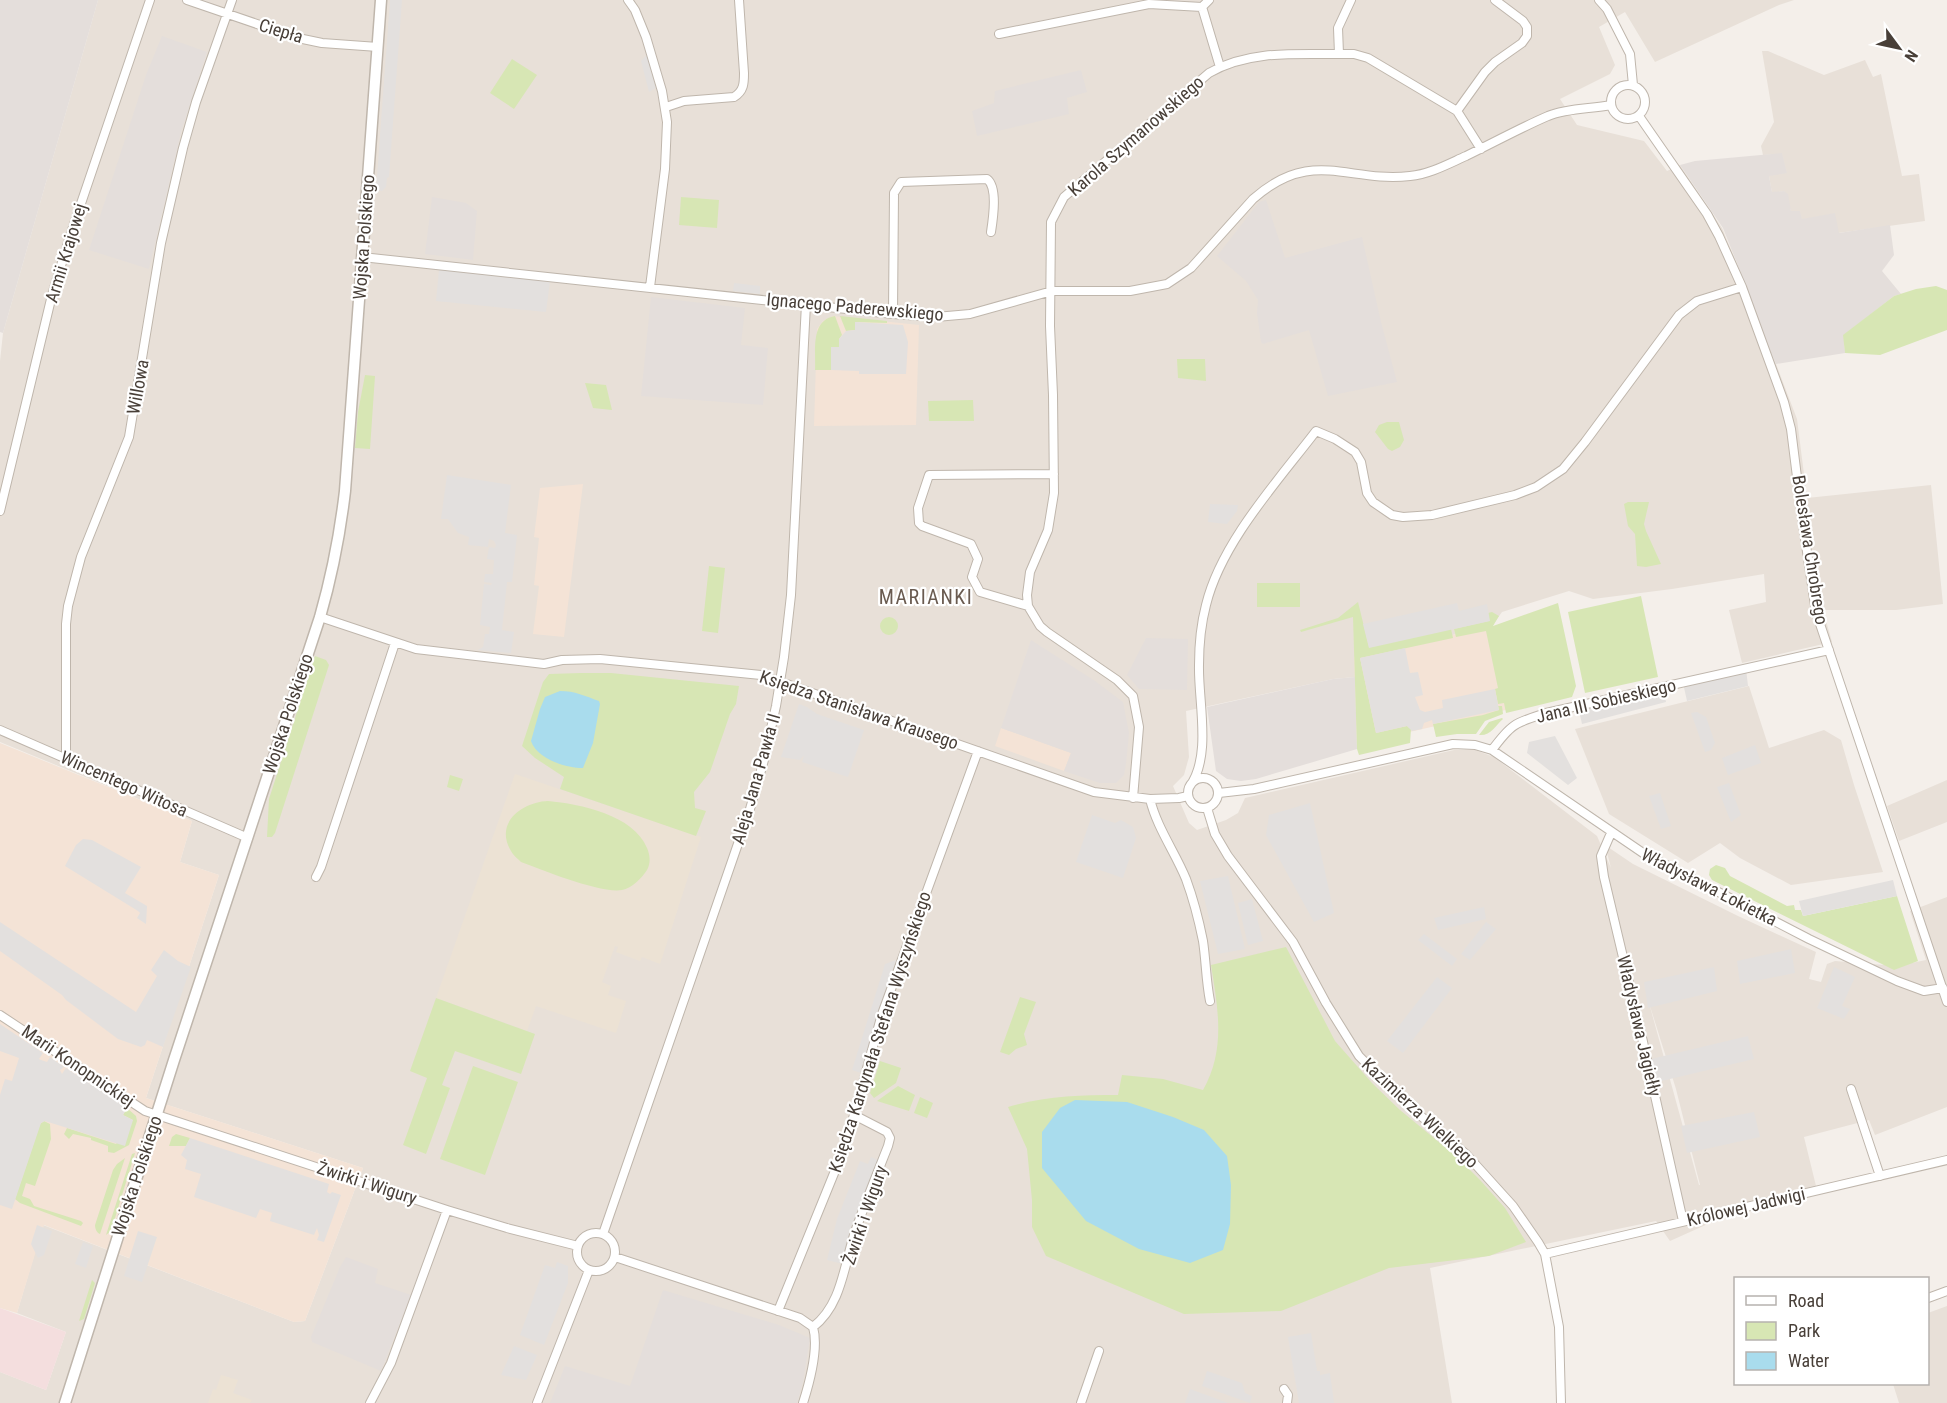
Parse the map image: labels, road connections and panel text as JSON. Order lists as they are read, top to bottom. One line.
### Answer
{"streets":{"street":["Ciepła","Karola Szymanowskiego","Wojska Polskiego","Armii Krajowej","Ignacego Paderewskiego","Willowa","Bolesława Chrobrego","Jana III Sobieskiego","Księdza Stanisława Krausego","Aleja Jana Pawła II","Wincentego Witosa","Władysława Łokietka","Władysława Jagiełły","Księdza Kardynała Stefana Wyszyńskiego","Marii Konopnickiej","Kazimierza Wielkiego","Żwirki i Wigury","Królowej Jadwigi"]},"crossings":[["Ciepła","Wojska Polskiego"],["Ciepła","Willowa"],["Karola Szymanowskiego","Ignacego Paderewskiego"],["Wojska Polskiego","Ignacego Paderewskiego"],["Wojska Polskiego","Księdza Stanisława Krausego"],["Wojska Polskiego","Wincentego Witosa"],["Wojska Polskiego","Marii Konopnickiej"],["Wojska Polskiego","Żwirki i Wigury"],["Ignacego Paderewskiego","Bolesława Chrobrego"],["Ignacego Paderewskiego","Aleja Jana Pawła II"],["Willowa","Wincentego Witosa"],["Bolesława Chrobrego","Jana III Sobieskiego"],["Bolesława Chrobrego","Władysława Łokietka"],["Jana III Sobieskiego","Władysława Łokietka"],["Księdza Stanisława Krausego","Aleja Jana Pawła II"],["Księdza Stanisława Krausego","Księdza Kardynała Stefana Wyszyńskiego"],["Księdza Stanisława Krausego","Kazimierza Wielkiego"],["Aleja Jana Pawła II","Żwirki i Wigury"],["Władysława Łokietka","Władysława Jagiełły"],["Władysława Jagiełły","Królowej Jadwigi"],["Księdza Kardynała Stefana Wyszyńskiego","Żwirki i Wigury"],["Marii Konopnickiej","Żwirki i Wigury"],["Kazimierza Wielkiego","Królowej Jadwigi"]],"districts":["MARIANKI"],"legend":["Road","Park","Water"],"north":"bottom right"}
